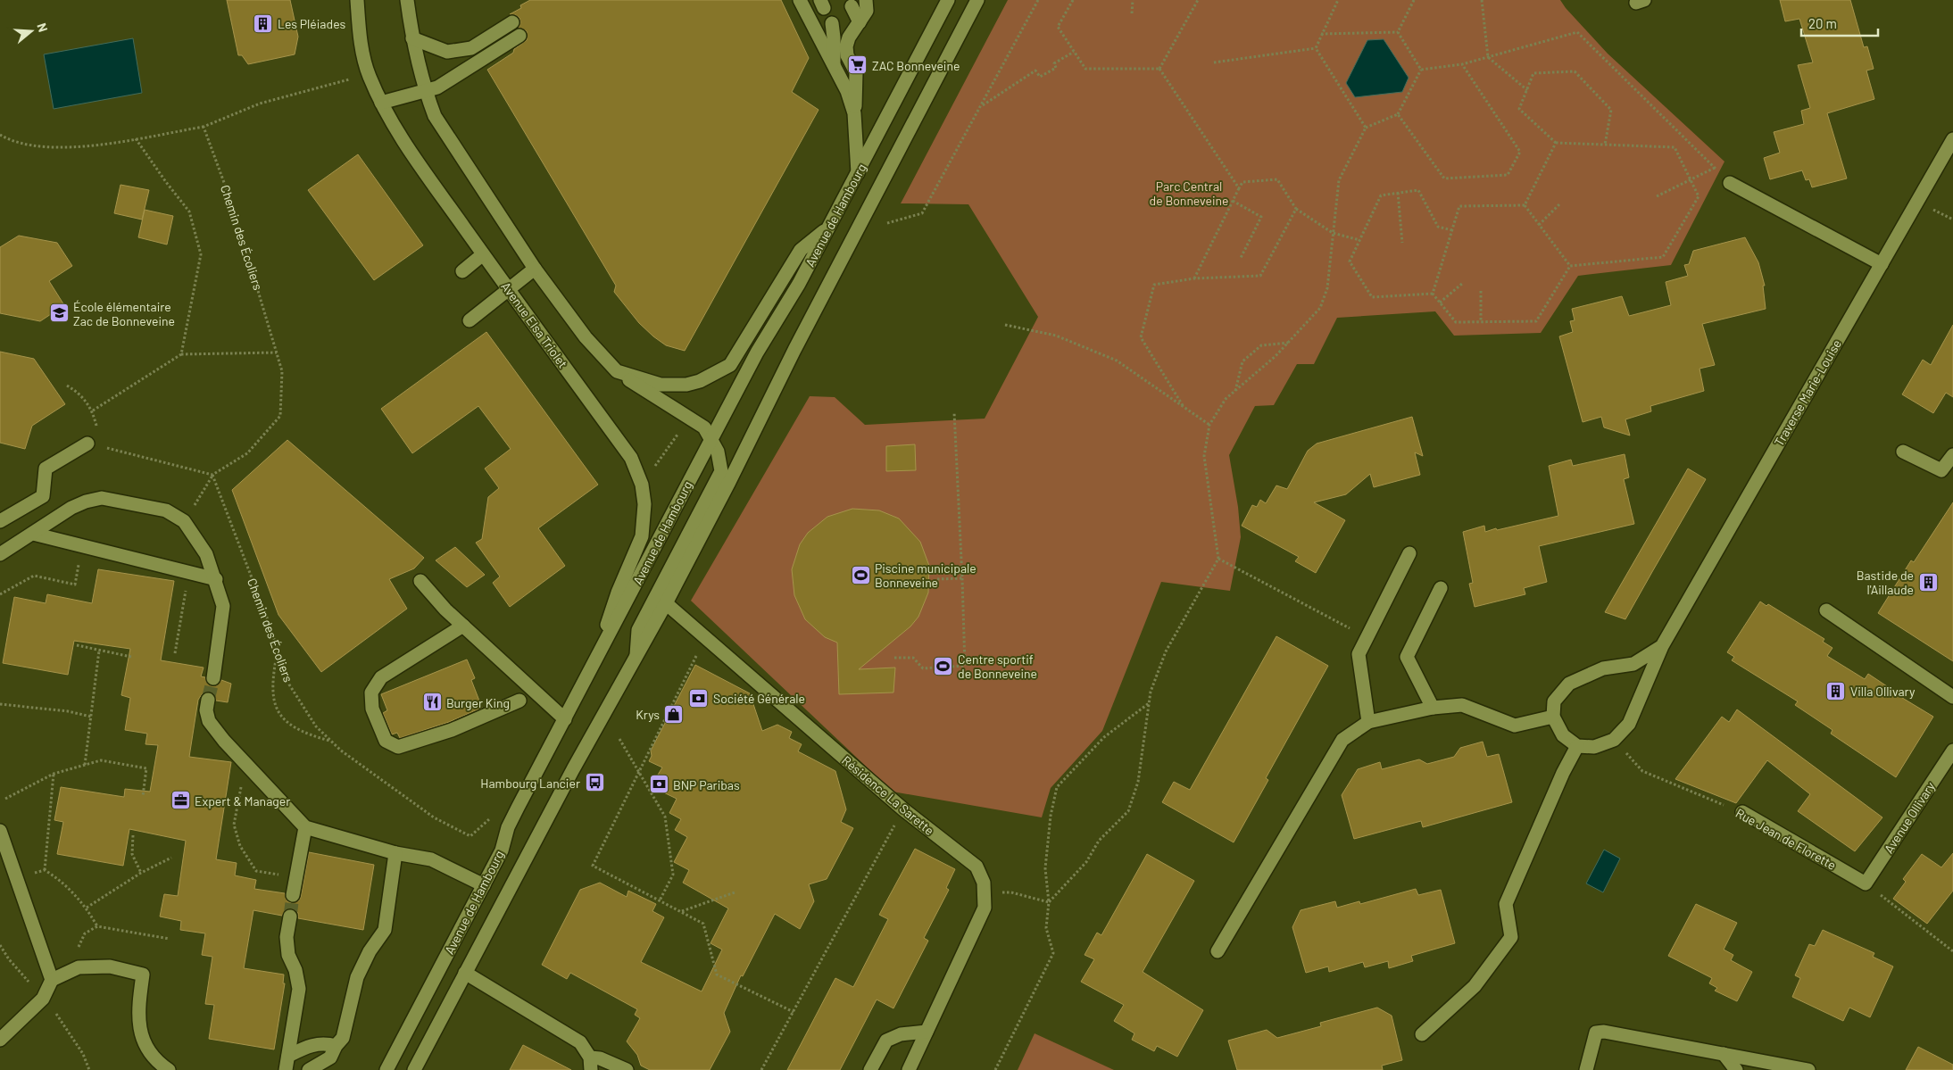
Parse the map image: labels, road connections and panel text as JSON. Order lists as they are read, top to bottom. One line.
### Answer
{"streets":{"street":["Avenue de Hambourg","Avenue Elsa Triolet","Traverse Marie-Louise","Résidence La Sarette","Avenue Ollivary","Rue Jean de Florette"],"path":["Chemin des Écoliers"]},"crossings":[["Avenue de Hambourg","Avenue Elsa Triolet"],["Avenue de Hambourg","Résidence La Sarette"],["Traverse Marie-Louise","Rue Jean de Florette"],["Avenue Ollivary","Rue Jean de Florette"]],"parks":["Parc Central de Bonneveine"],"places":{"building":["Les Pléiades","Bastide de l'Aillaude","Villa Ollivary"],"supermarket":["ZAC Bonneveine"],"school or university":["École élémentaire Zac de Bonneveine"],"sports":["Piscine municipale Bonneveine","Centre sportif de Bonneveine"],"bank":["Société Générale","BNP Paribas"],"restaurant":["Burger King"],"shop":["Krys"],"bus stop":["Hambourg Lancier"],"office":["Expert & Manager"]},"scale_bar":"20 m","north":"right"}
